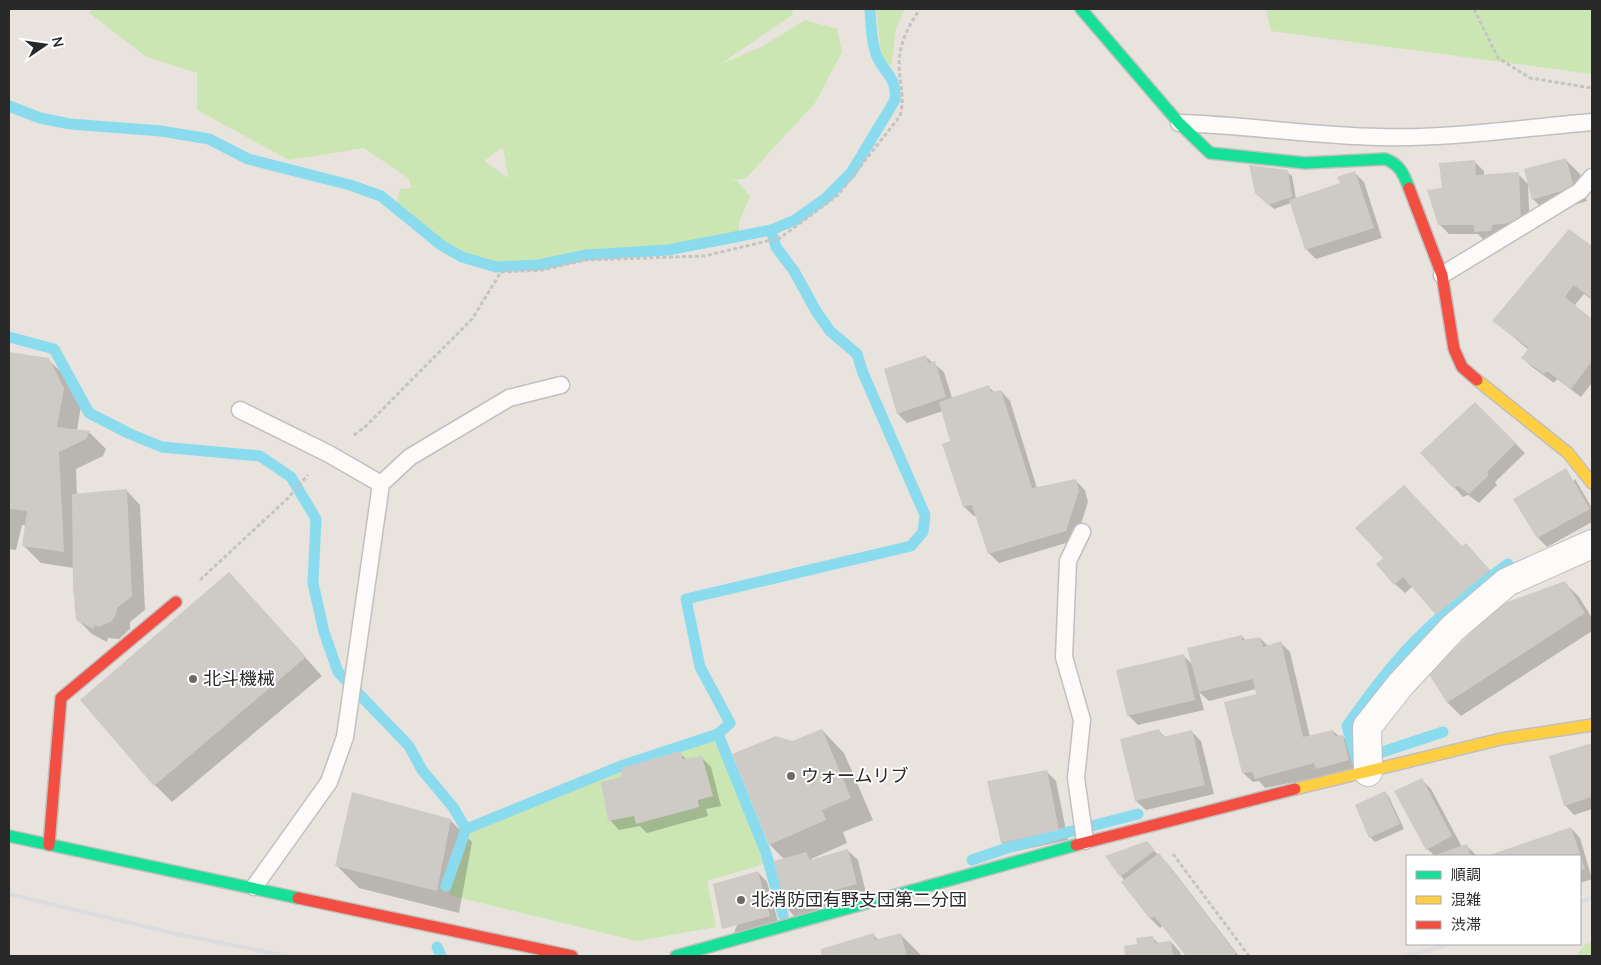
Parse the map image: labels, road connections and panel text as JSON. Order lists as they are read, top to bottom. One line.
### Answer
{"places":["北斗機械","ウォームリブ","北消防団有野支団第二分団"],"legend":["順調","混雑","渋滞"],"north":"right"}
